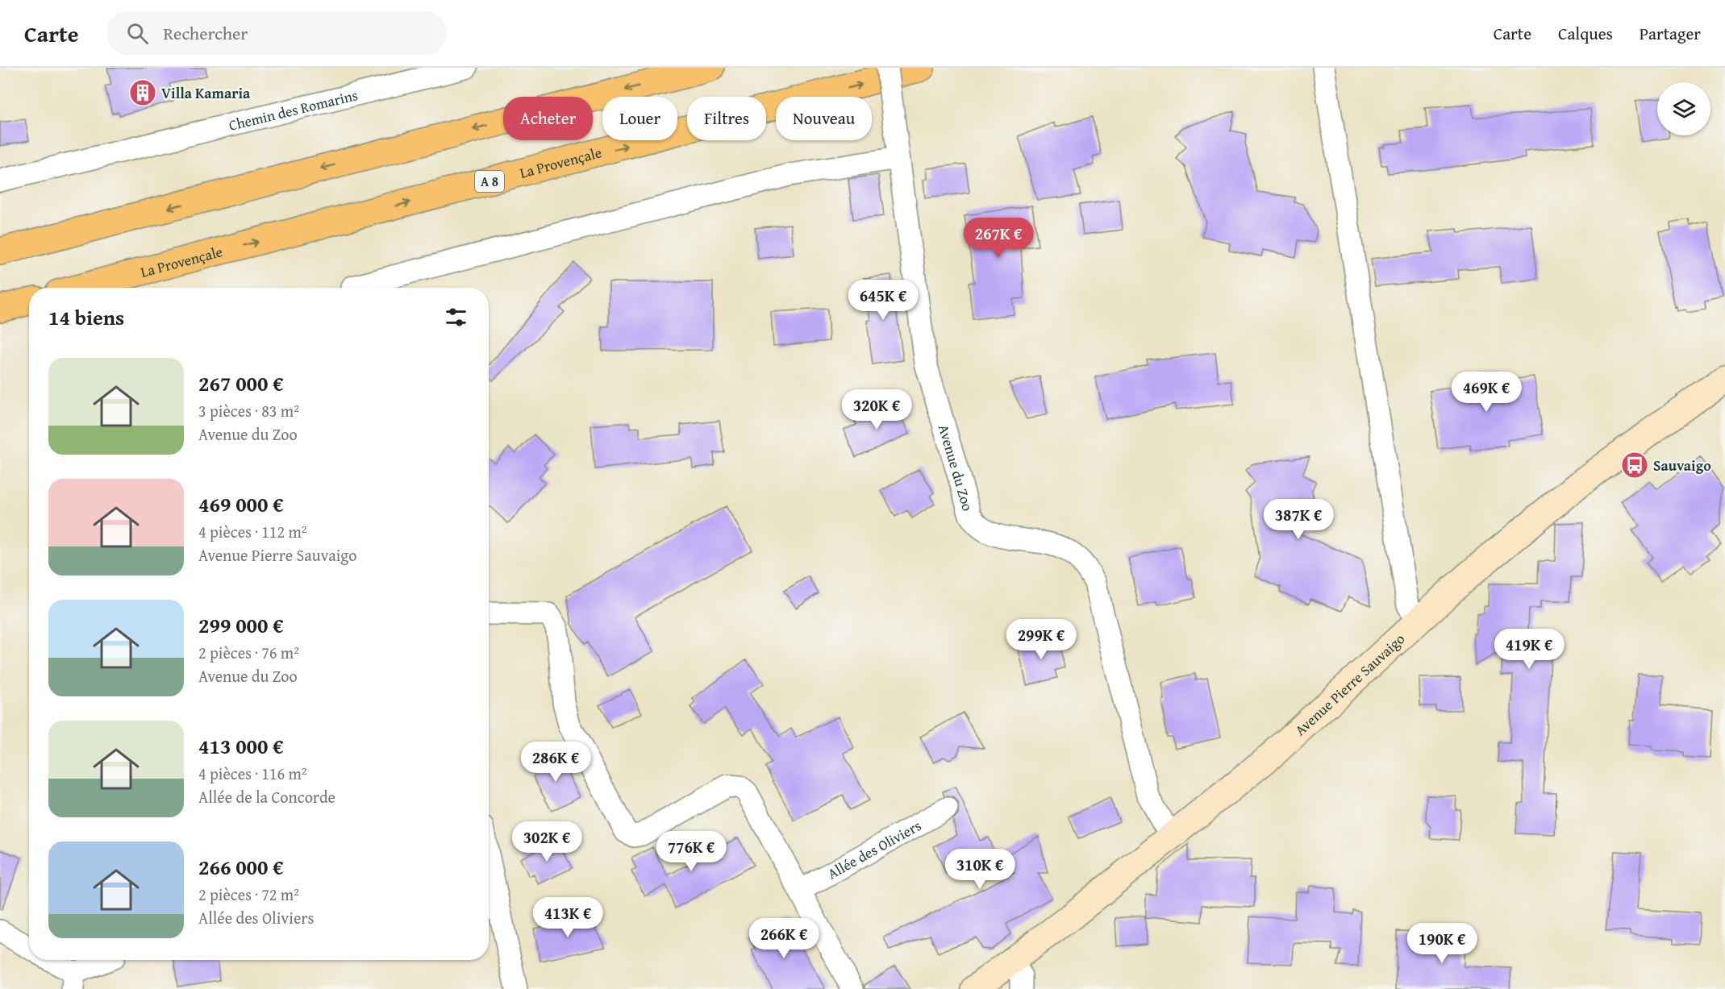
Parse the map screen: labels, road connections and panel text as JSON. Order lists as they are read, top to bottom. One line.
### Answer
{"streets":{"highway":["La Provençale","A 8"],"main road":["Avenue Pierre Sauvaigo"],"street":["Chemin des Romarins","Avenue du Zoo","Allée des Oliviers"]},"crossings":[["Avenue du Zoo","Avenue Pierre Sauvaigo"]],"places":{"building":["Villa Kamaria"],"bus stop":["Sauvaigo"]},"page":{"header":"Carte","search":"Rechercher","nav":["Carte","Calques","Partager"],"chip":["Acheter","Louer","Filtres","Nouveau"],"price":["267K €","645K €","469K €","320K €","387K €","299K €","419K €","286K €","302K €","776K €","310K €","413K €","266K €","190K €"],"heading":"14 biens","list":[{"name":"267 000 €","note":"3 pièces · 83 m² · Avenue du Zoo"},{"name":"469 000 €","note":"4 pièces · 112 m² · Avenue Pierre Sauvaigo"},{"name":"299 000 €","note":"2 pièces · 76 m² · Avenue du Zoo"},{"name":"413 000 €","note":"4 pièces · 116 m² · Allée de la Concorde"},{"name":"266 000 €","note":"2 pièces · 72 m² · Allée des Oliviers"}]}}
